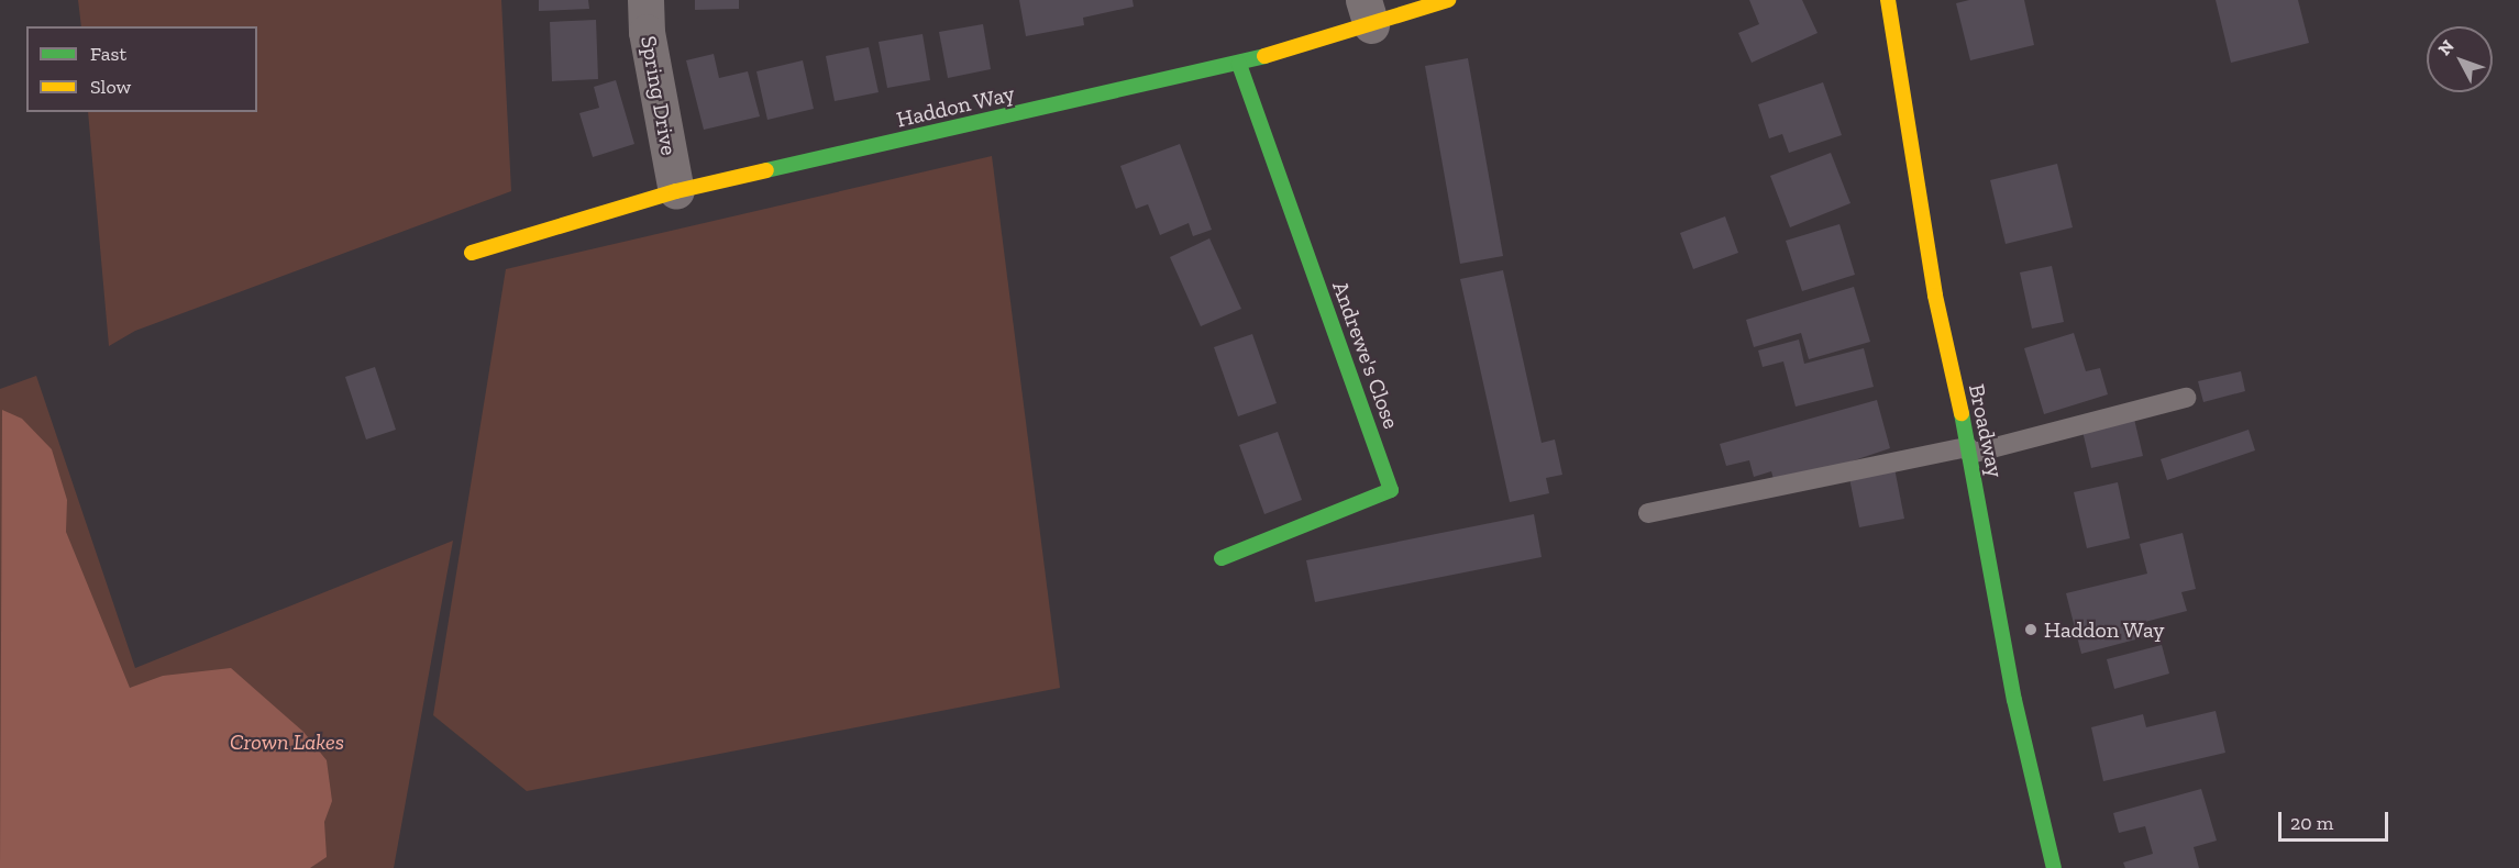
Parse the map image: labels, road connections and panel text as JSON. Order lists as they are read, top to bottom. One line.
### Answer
{"streets":{"street":["Spring Drive","Haddon Way","Andrewe's Close","Broadway"]},"crossings":[["Spring Drive","Haddon Way"],["Haddon Way","Andrewe's Close"]],"parks":["Crown Lakes"],"places":["Haddon Way"],"legend":["Fast","Slow"],"scale_bar":"20 m","north":"top left"}
